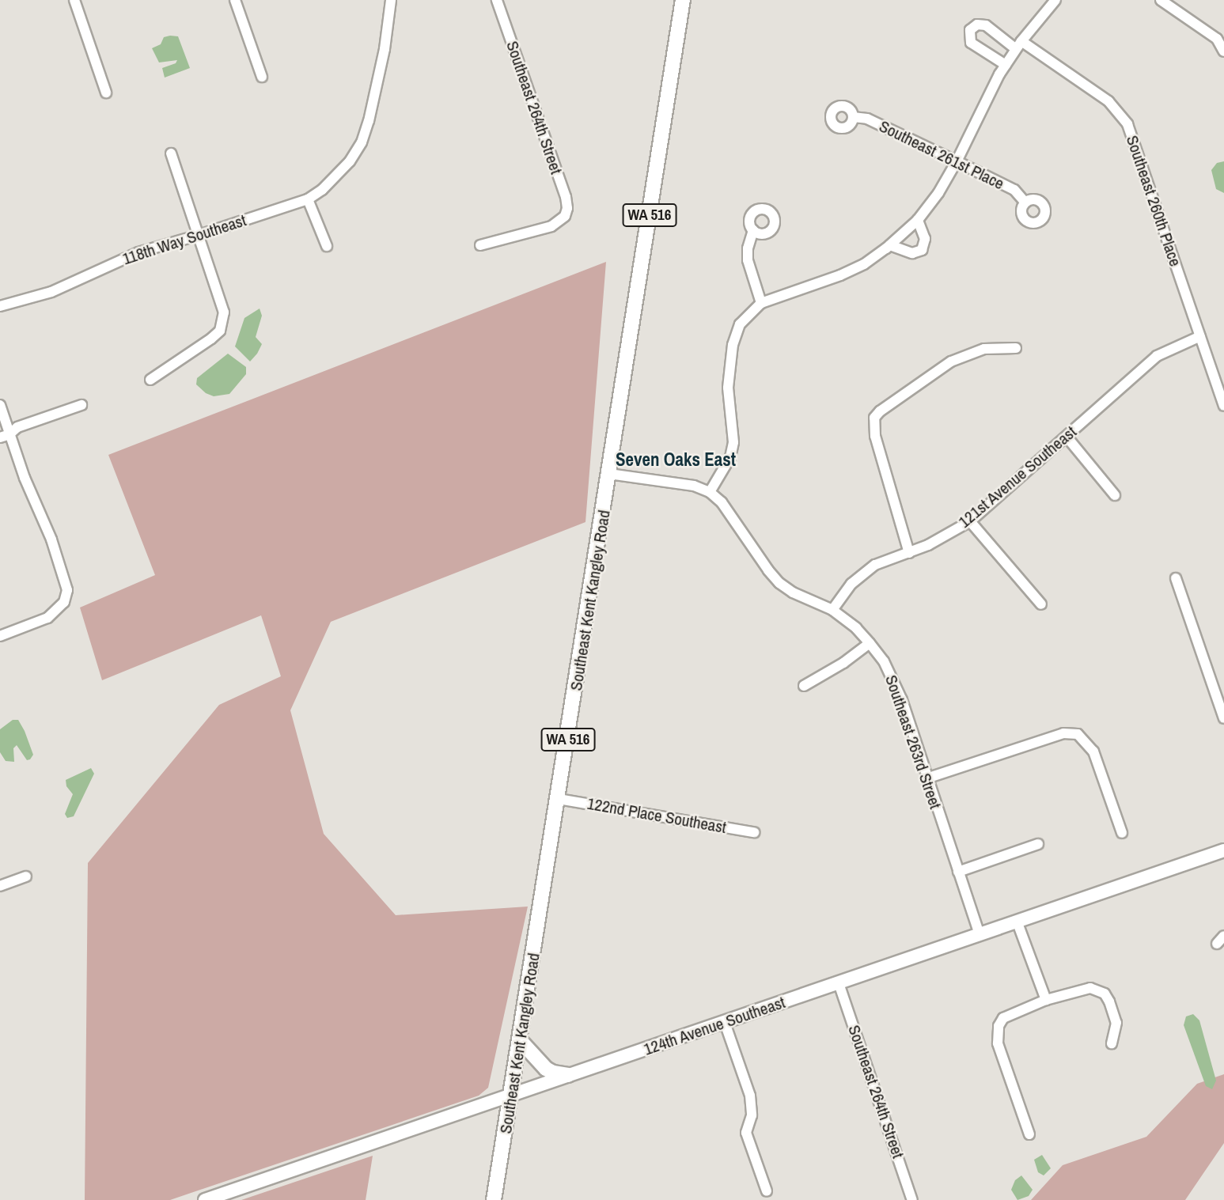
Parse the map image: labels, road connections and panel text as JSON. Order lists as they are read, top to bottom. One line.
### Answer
{"streets":{"main road":["WA 516","Southeast Kent Kangley Road"],"street":["Southeast 264th Street","Southeast 261st Place","Southeast 260th Place","118th Way Southeast","121st Avenue Southeast","Southeast 263rd Street","122nd Place Southeast","124th Avenue Southeast"]},"crossings":[["Southeast 264th Street","124th Avenue Southeast"],["Southeast 260th Place","121st Avenue Southeast"],["121st Avenue Southeast","Southeast 263rd Street"],["Southeast Kent Kangley Road","122nd Place Southeast"],["Southeast Kent Kangley Road","124th Avenue Southeast"],["Southeast 263rd Street","124th Avenue Southeast"]],"districts":["Seven Oaks East"]}
